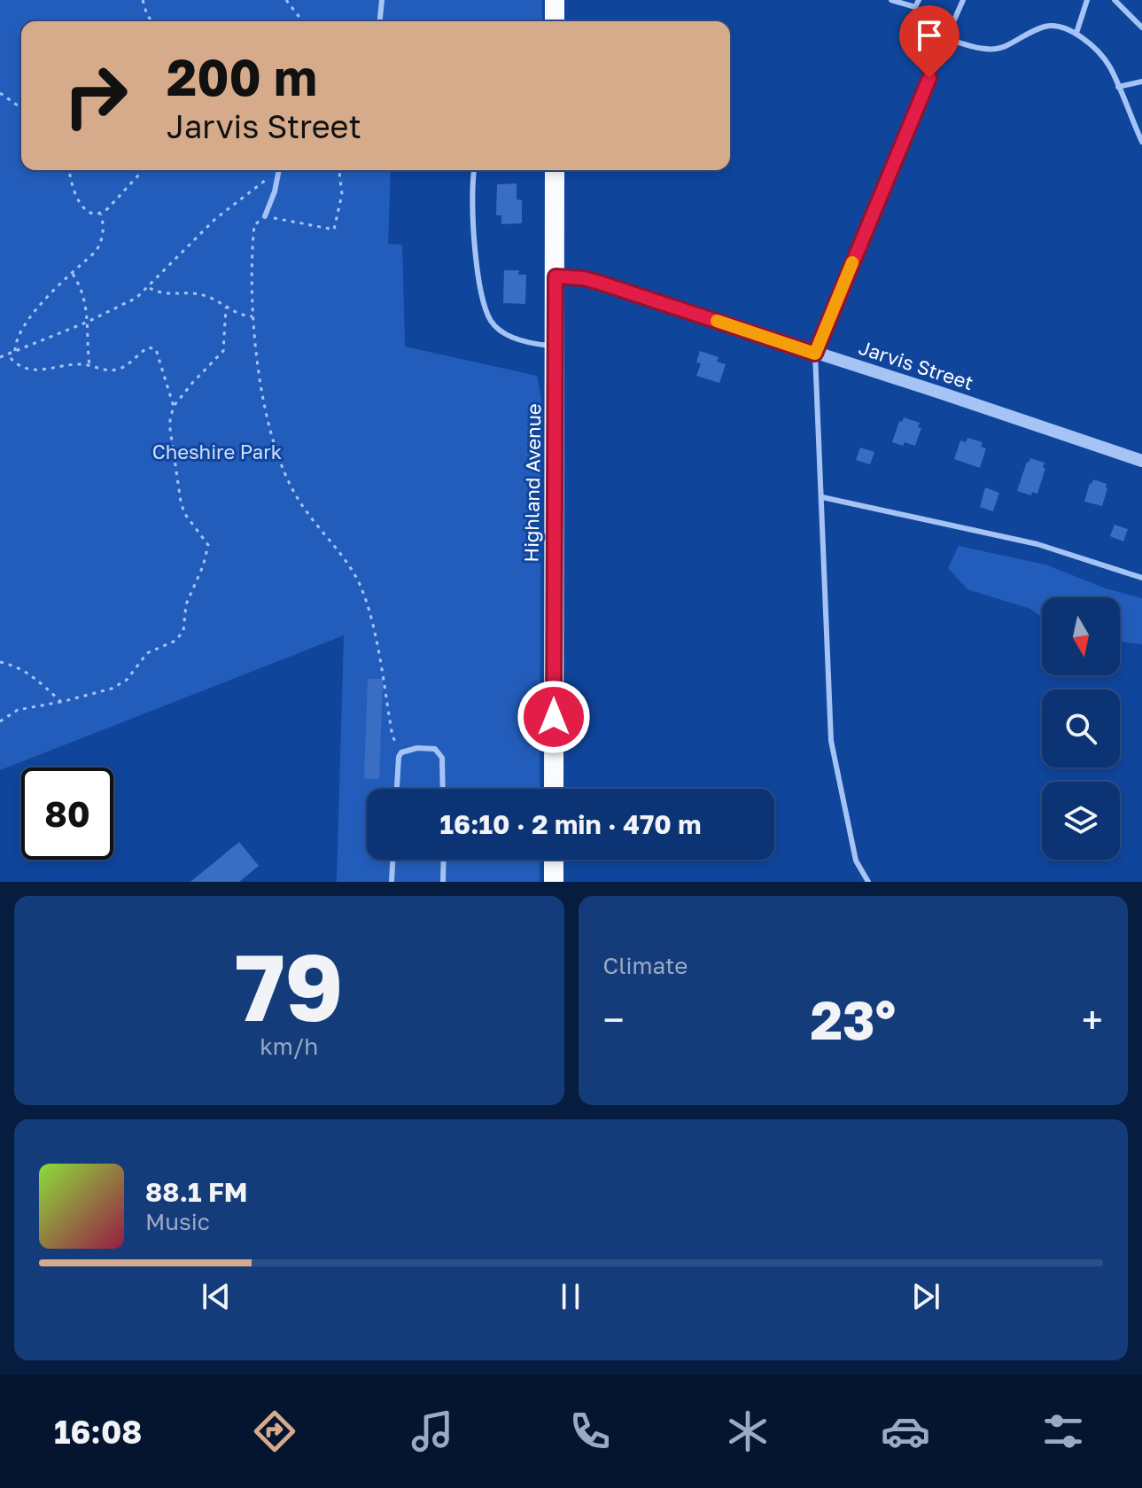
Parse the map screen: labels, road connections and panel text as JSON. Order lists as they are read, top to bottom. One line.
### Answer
{"streets":{"highway":["Highland Avenue"],"street":["Jarvis Street"]},"crossings":[["Jarvis Street","Highland Avenue"]],"parks":["Cheshire Park"],"north":"bottom","page":{"turn":["200 m","Jarvis Street"],"limit":"80","trip":"16:10 · 2 min · 470 m","tile":[["79","km/h"],"Climate"],"heat":["−","23°","+"],"song":["88.1 FM","Music"],"tabs":"16:08"}}
